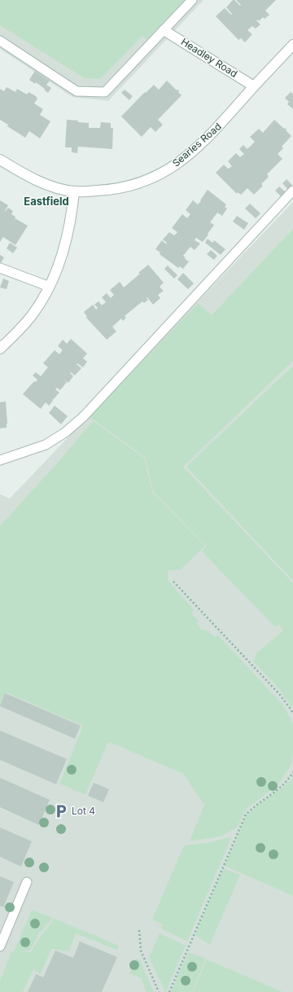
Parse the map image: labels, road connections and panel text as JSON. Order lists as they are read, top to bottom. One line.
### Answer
{"streets":{"street":["Headley Road","Searles Road"]},"crossings":[["Headley Road","Searles Road"]],"districts":["Eastfield"],"places":{"parking":["Lot 4"]}}
